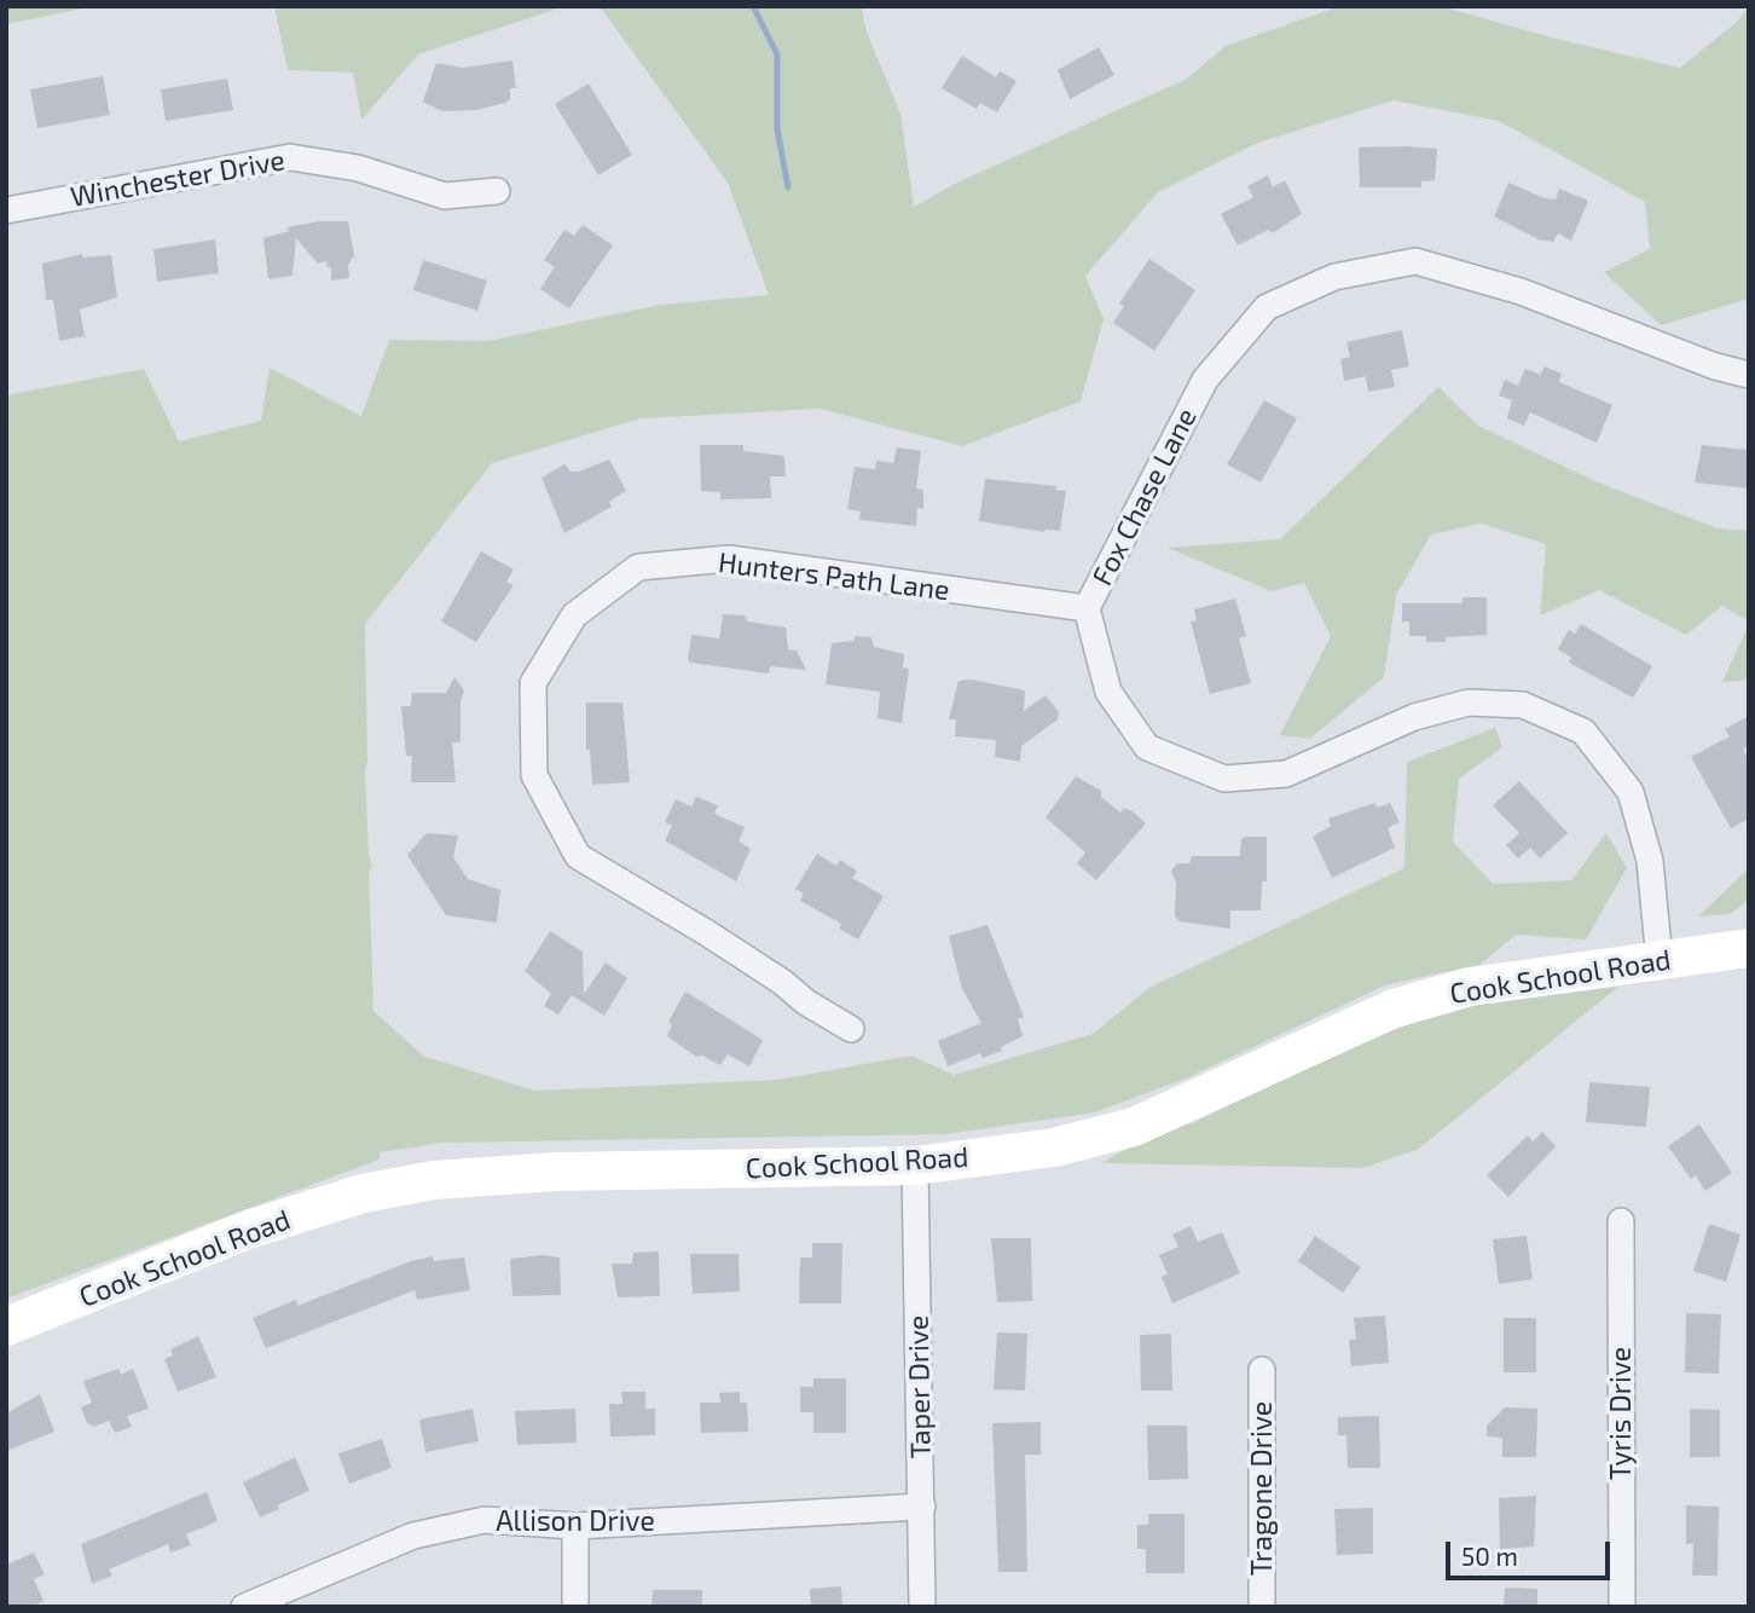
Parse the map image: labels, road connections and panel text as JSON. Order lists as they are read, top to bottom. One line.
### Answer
{"streets":{"street":["Winchester Drive","Fox Chase Lane","Hunters Path Lane","Cook School Road","Taper Drive","Tyris Drive","Tragone Drive","Allison Drive"]},"crossings":[["Fox Chase Lane","Hunters Path Lane"],["Fox Chase Lane","Cook School Road"],["Cook School Road","Taper Drive"],["Taper Drive","Allison Drive"]],"scale_bar":"50 m"}
